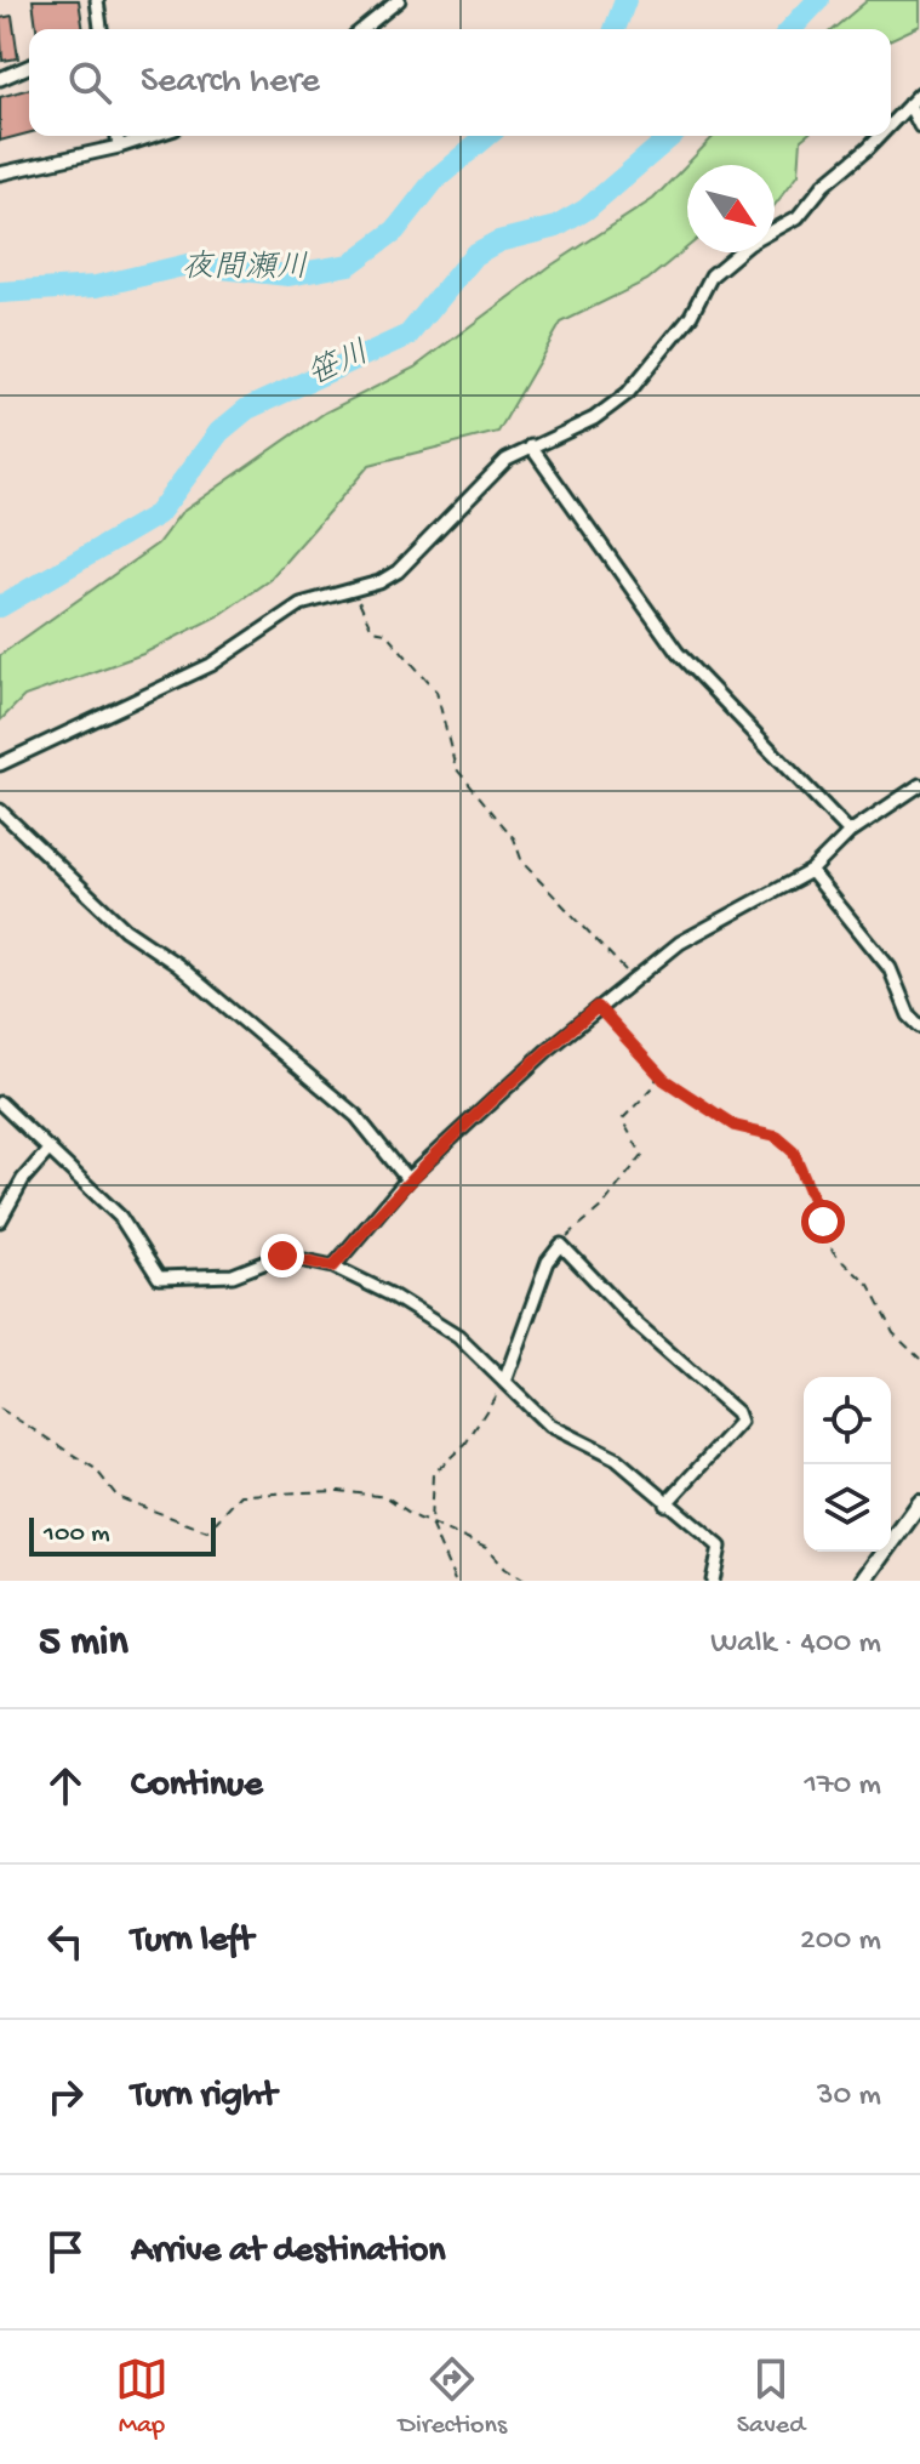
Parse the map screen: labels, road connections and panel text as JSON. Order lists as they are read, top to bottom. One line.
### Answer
{"water":["夜間瀬川","笹川"],"scale_bar":"100 m","north":"bottom right","page":{"search":"Search here","scale":"100 m","heading":["5 min","Walk · 400 m"],"list":[["Continue","170 m"],["Turn left","200 m"],["Turn right","30 m"],"Arrive at destination"],"nav":["Map","Directions","Saved"]}}
